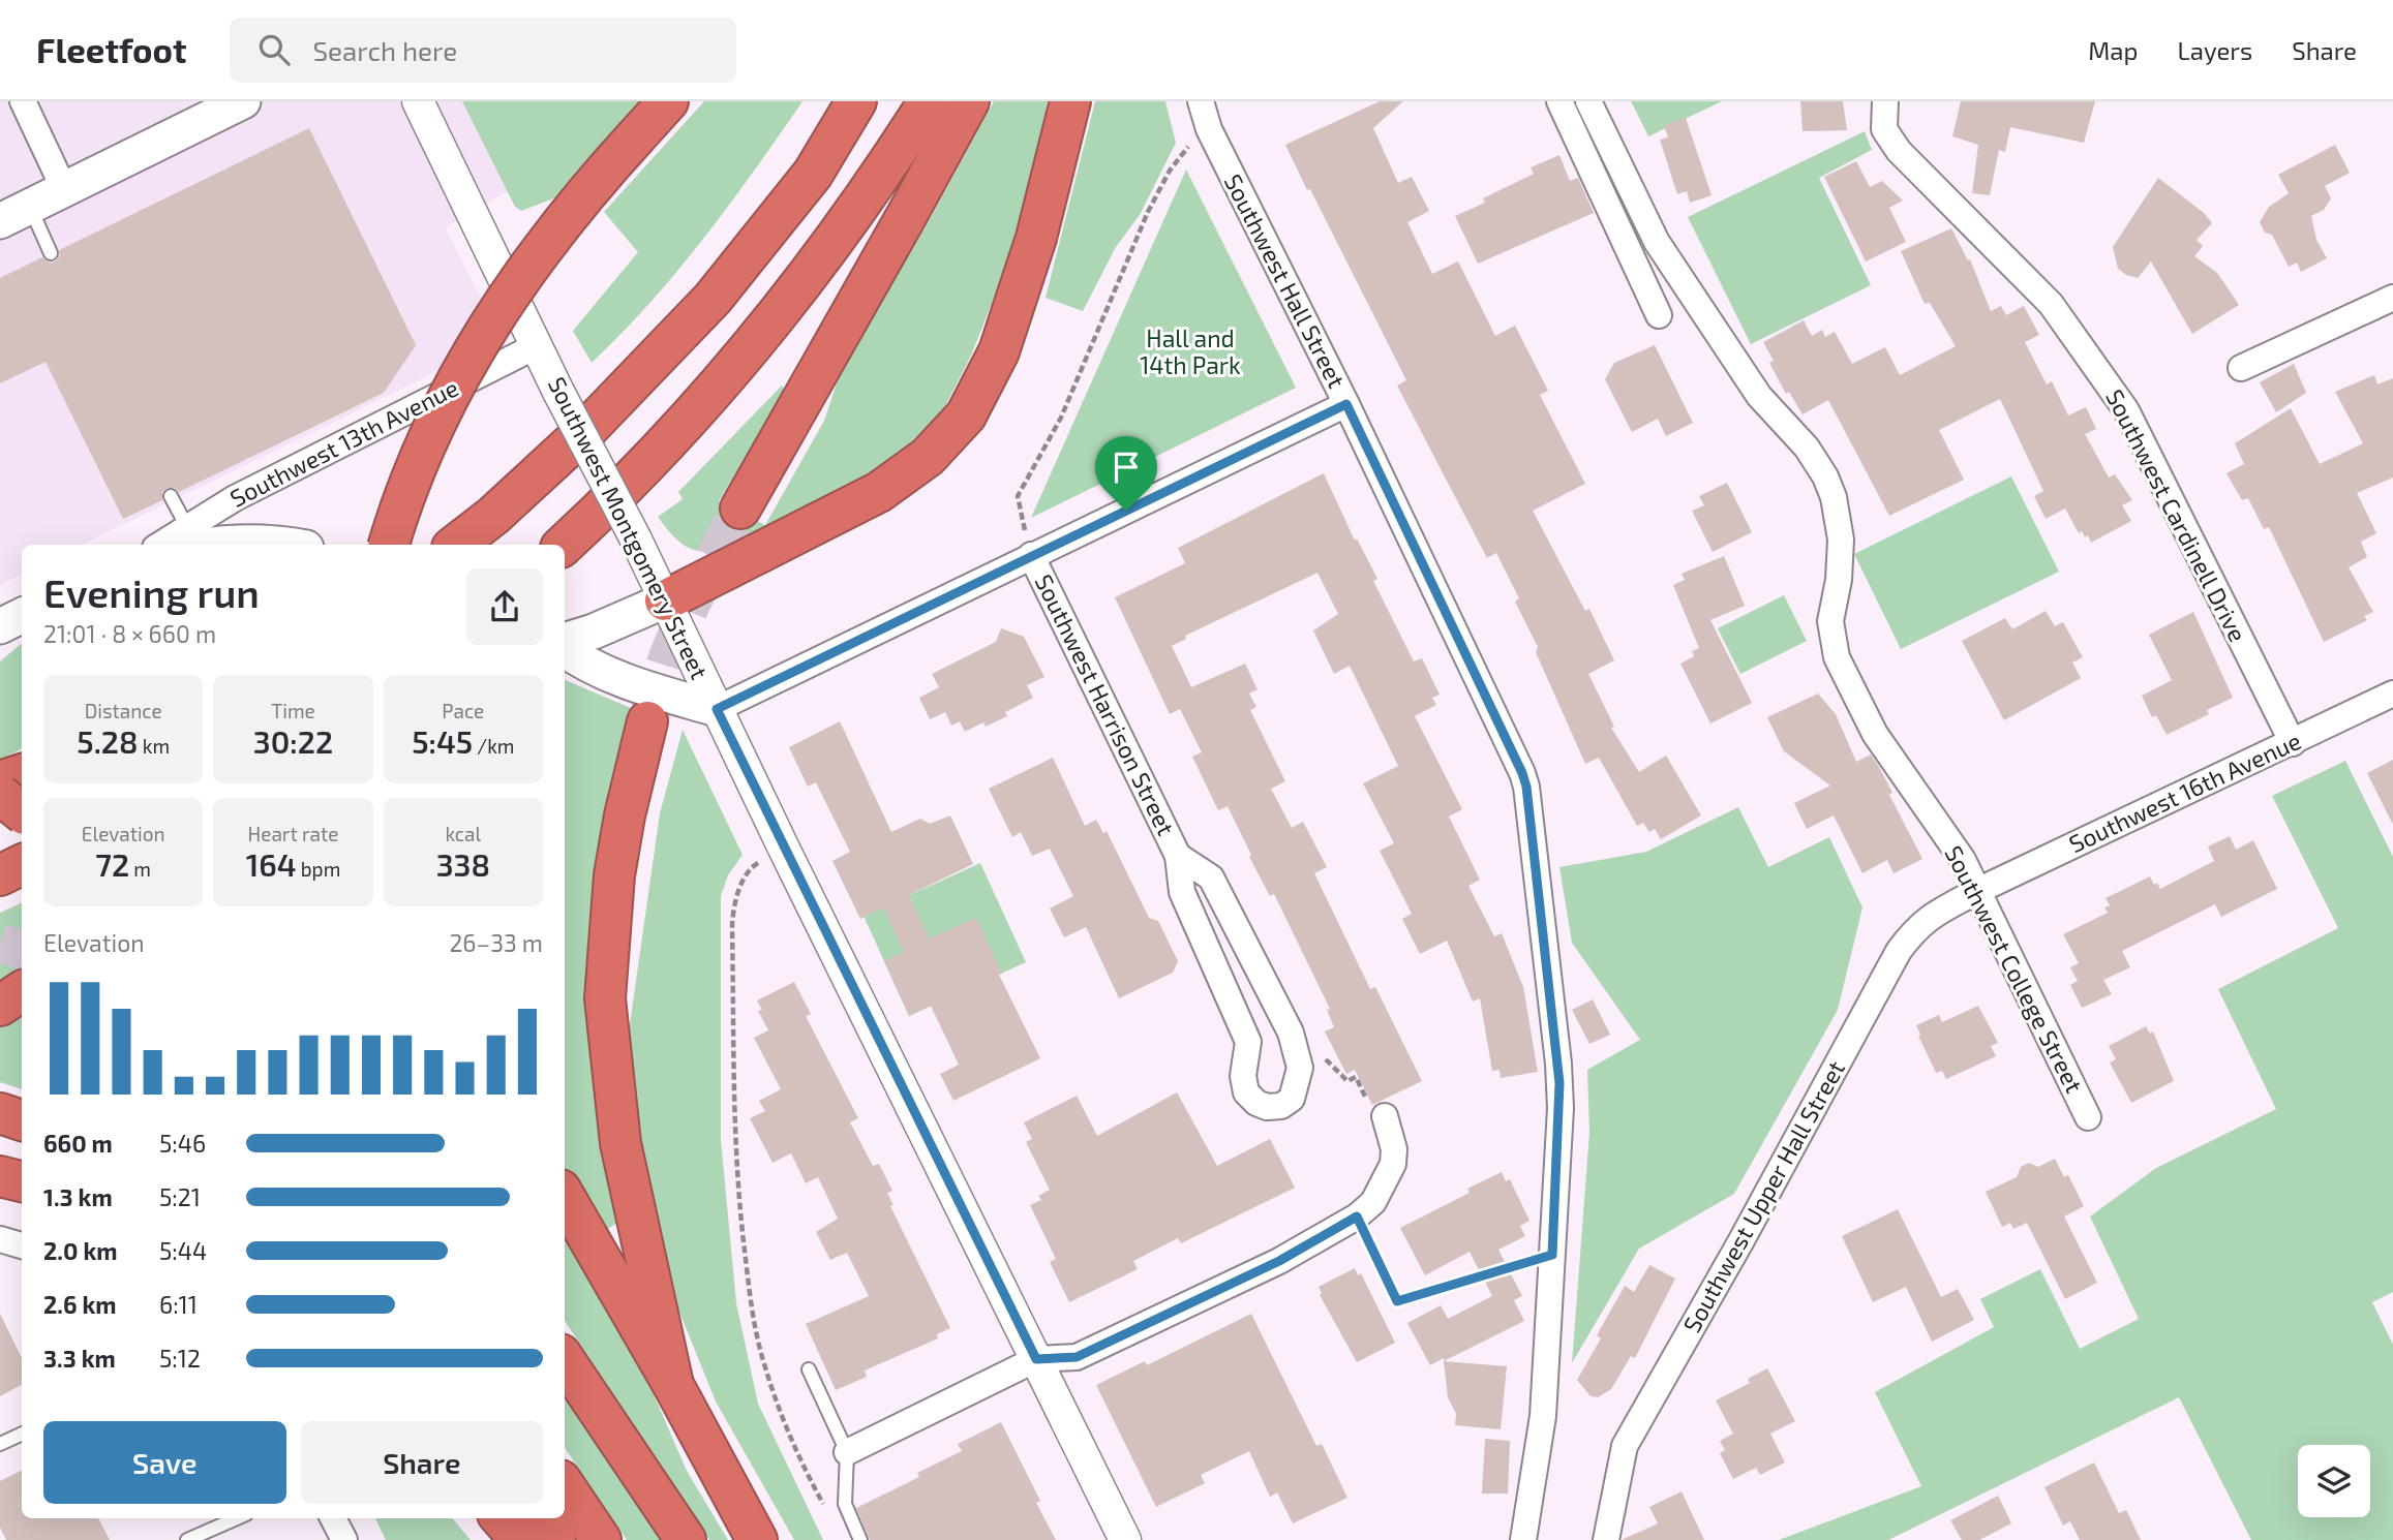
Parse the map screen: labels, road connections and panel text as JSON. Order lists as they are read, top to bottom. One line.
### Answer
{"streets":{"street":["Southwest Hall Street","Southwest 13th Avenue","Southwest Cardinell Drive","Southwest Montgomery Street","Southwest Harrison Street","Southwest 16th Avenue","Southwest College Street","Southwest Upper Hall Street"]},"crossings":[["Southwest 13th Avenue","Southwest Montgomery Street"],["Southwest Cardinell Drive","Southwest 16th Avenue"],["Southwest 16th Avenue","Southwest College Street"],["Southwest 16th Avenue","Southwest Upper Hall Street"],["Southwest College Street","Southwest Upper Hall Street"]],"parks":["Hall and 14th Park"],"page":{"header":"Fleetfoot","search":"Search here","nav":["Map","Layers","Share"],"heading":["Evening run","21:01 · 8 × 660 m"],"stats":[["Distance","5.28 km"],["Time","30:22"],["Pace","5:45 /km"],["Elevation","72 m"],["Heart rate","164 bpm"],["kcal","338"]],"chart":["Elevation","26–33 m"],"list":[{"name":"660 m","note":"5:46"},{"name":"1.3 km","note":"5:21"},{"name":"2.0 km","note":"5:44"},{"name":"2.6 km","note":"6:11"},{"name":"3.3 km","note":"5:12"}],"buttons":["Save","Share"]}}
